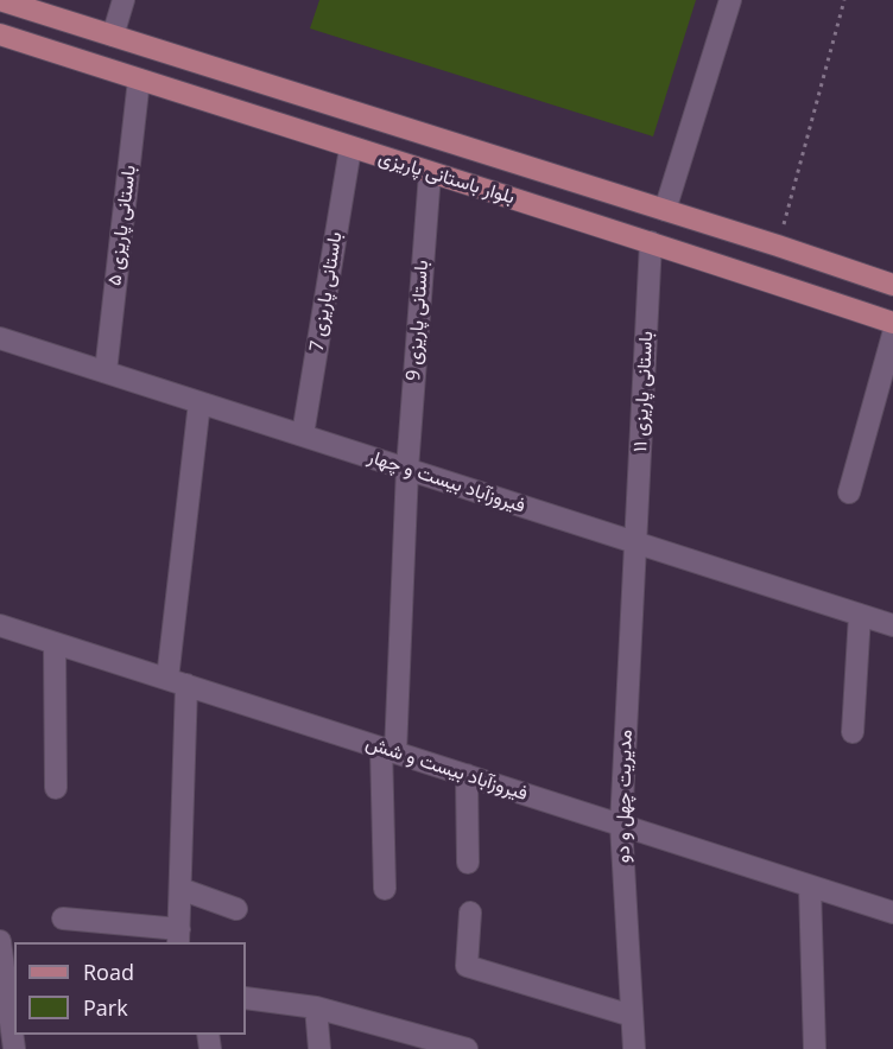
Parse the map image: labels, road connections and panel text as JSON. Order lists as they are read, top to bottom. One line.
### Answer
{"streets":{"main road":["بلوار باستانی پاریزی"],"street":["باستانی پاریزی ۵","باستانی پاریزی 7","باستانی پاریزی 9","باستانی پاریزی ۱۱","فیروزآباد بیست و چهار","فیروزآباد بیست و شش","مدیریت چهل و دو"]},"crossings":[["بلوار باستانی پاریزی","باستانی پاریزی ۵"],["بلوار باستانی پاریزی","باستانی پاریزی 7"],["بلوار باستانی پاریزی","باستانی پاریزی 9"],["بلوار باستانی پاریزی","باستانی پاریزی ۱۱"],["باستانی پاریزی ۵","فیروزآباد بیست و چهار"],["باستانی پاریزی 7","فیروزآباد بیست و چهار"],["باستانی پاریزی 9","فیروزآباد بیست و چهار"],["باستانی پاریزی 9","فیروزآباد بیست و شش"],["باستانی پاریزی ۱۱","فیروزآباد بیست و چهار"],["باستانی پاریزی ۱۱","مدیریت چهل و دو"],["فیروزآباد بیست و چهار","مدیریت چهل و دو"],["فیروزآباد بیست و شش","مدیریت چهل و دو"]],"legend":["Road","Park"]}
